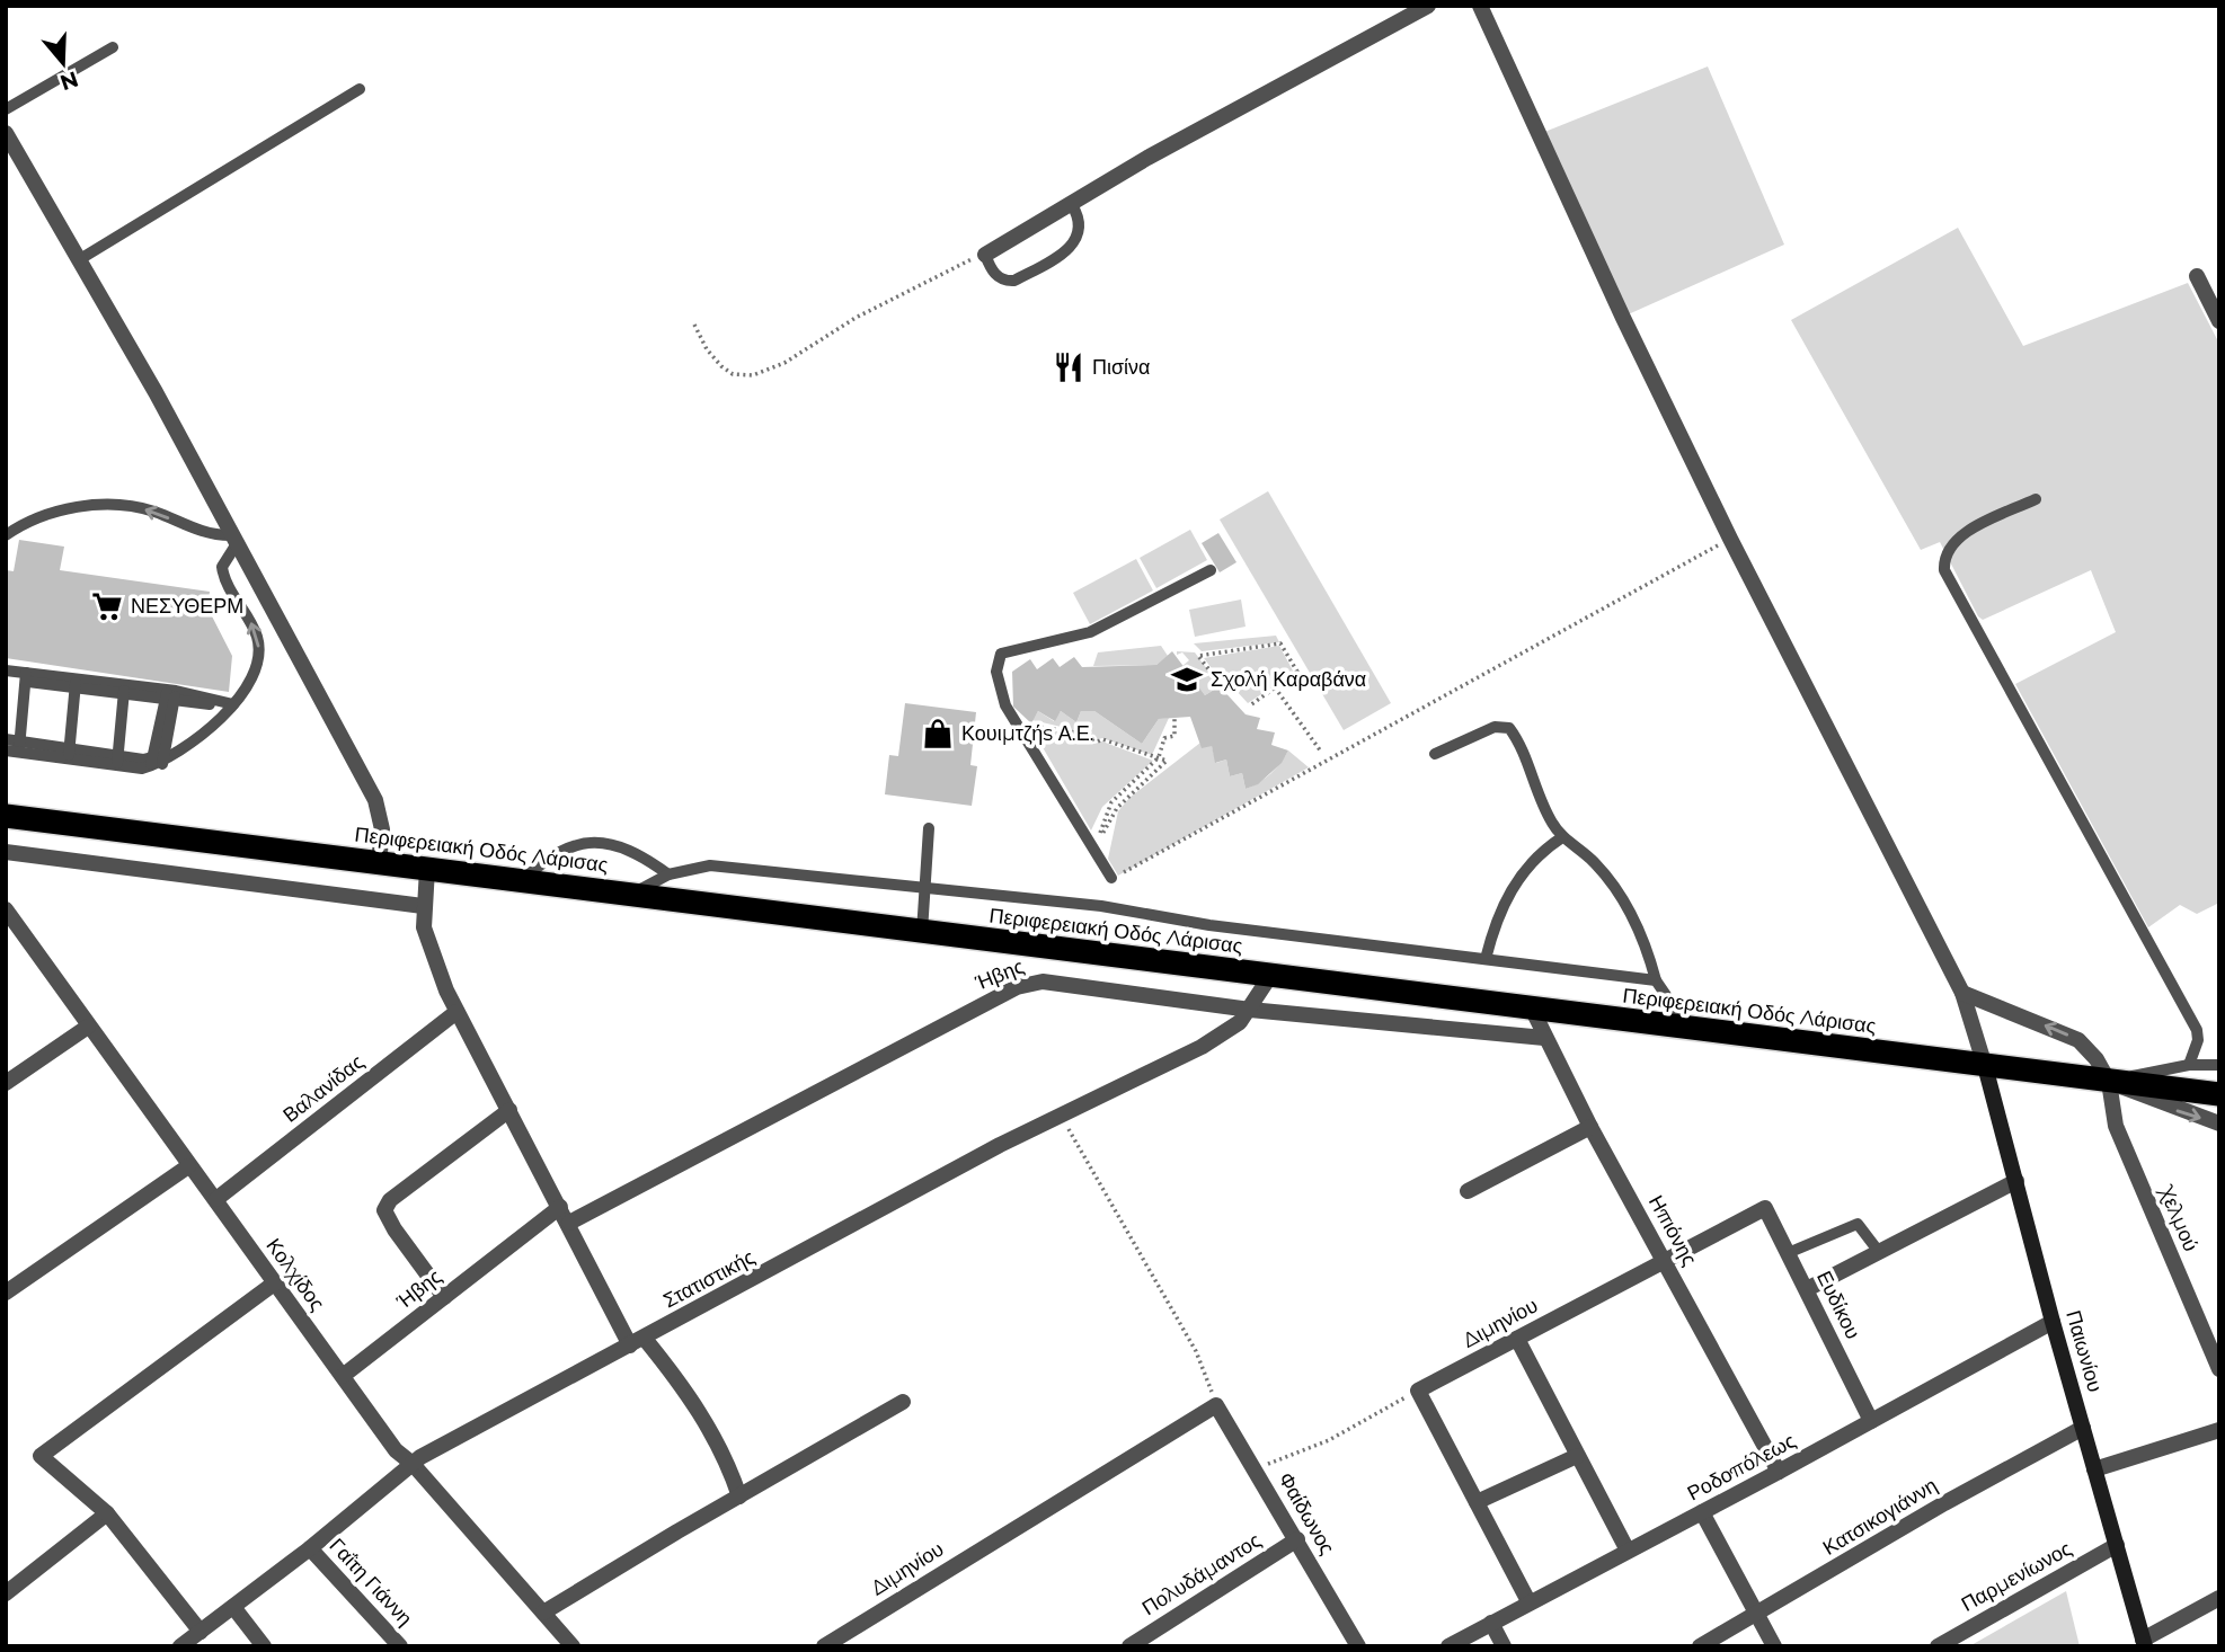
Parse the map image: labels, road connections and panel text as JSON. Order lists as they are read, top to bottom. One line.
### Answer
{"streets":{"highway":["Περιφερειακή Οδός Λάρισας"],"street":["Ήβης","Βαλανίδας","Χελμού","Ηπιόνης","Κολχίδος","Στατιστικής","Ευδίκου","Διμηνίου","Παιωνίου","Ροδοπόλεως","Φαίδωνος","Κατσικογιάννη","Πολυδάμαντος","Παρμενίωνος","Γαΐτη Γιάννη"]},"crossings":[["Περιφερειακή Οδός Λάρισας","Χελμού"],["Περιφερειακή Οδός Λάρισας","Ηπιόνης"],["Περιφερειακή Οδός Λάρισας","Στατιστικής"],["Περιφερειακή Οδός Λάρισας","Παιωνίου"],["Ήβης","Ηπιόνης"],["Ήβης","Κολχίδος"],["Ήβης","Στατιστικής"],["Βαλανίδας","Κολχίδος"],["Ηπιόνης","Διμηνίου"],["Ηπιόνης","Ροδοπόλεως"],["Κολχίδος","Στατιστικής"],["Στατιστικής","Γαΐτη Γιάννη"],["Ευδίκου","Διμηνίου"],["Ευδίκου","Ροδοπόλεως"],["Διμηνίου","Φαίδωνος"],["Παιωνίου","Ροδοπόλεως"],["Παιωνίου","Κατσικογιάννη"],["Παιωνίου","Παρμενίωνος"],["Φαίδωνος","Πολυδάμαντος"]],"places":{"restaurant":["Πισίνα"],"supermarket":["ΝΕΣΥΘΕΡΜ"],"school or university":["Σχολή Καραβάνα"],"shop":["Κουιμτζήs Α.Ε."]},"north":"bottom"}
